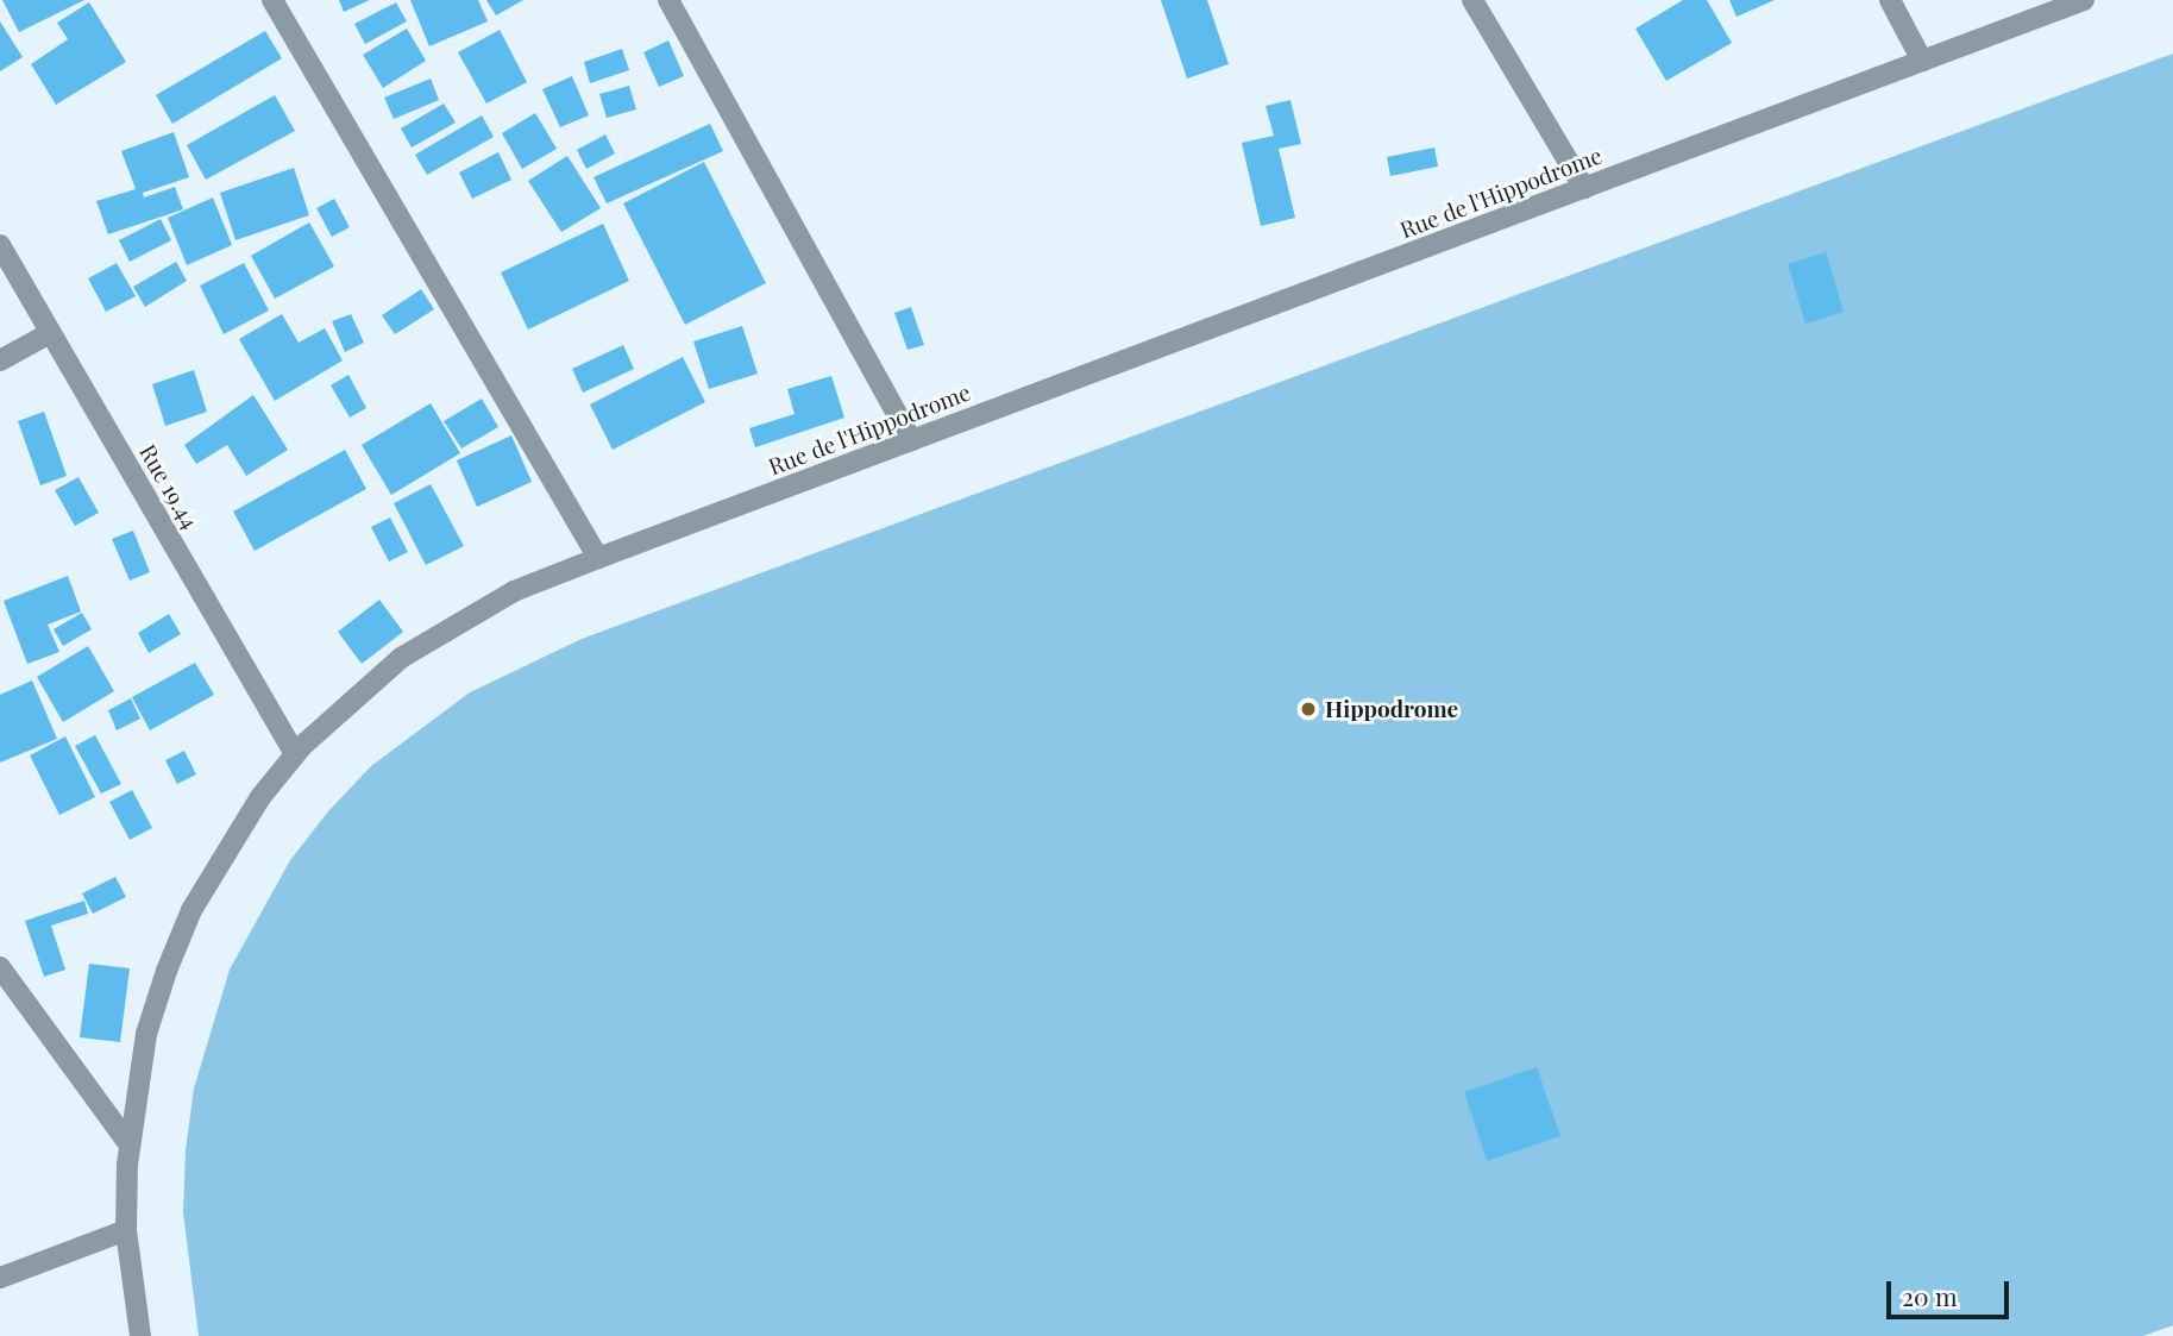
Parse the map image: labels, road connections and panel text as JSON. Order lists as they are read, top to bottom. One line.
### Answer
{"streets":{"street":["Rue de l'Hippodrome","Rue 19.44"]},"crossings":[["Rue de l'Hippodrome","Rue 19.44"]],"places":["Hippodrome"],"scale_bar":"20 m"}
